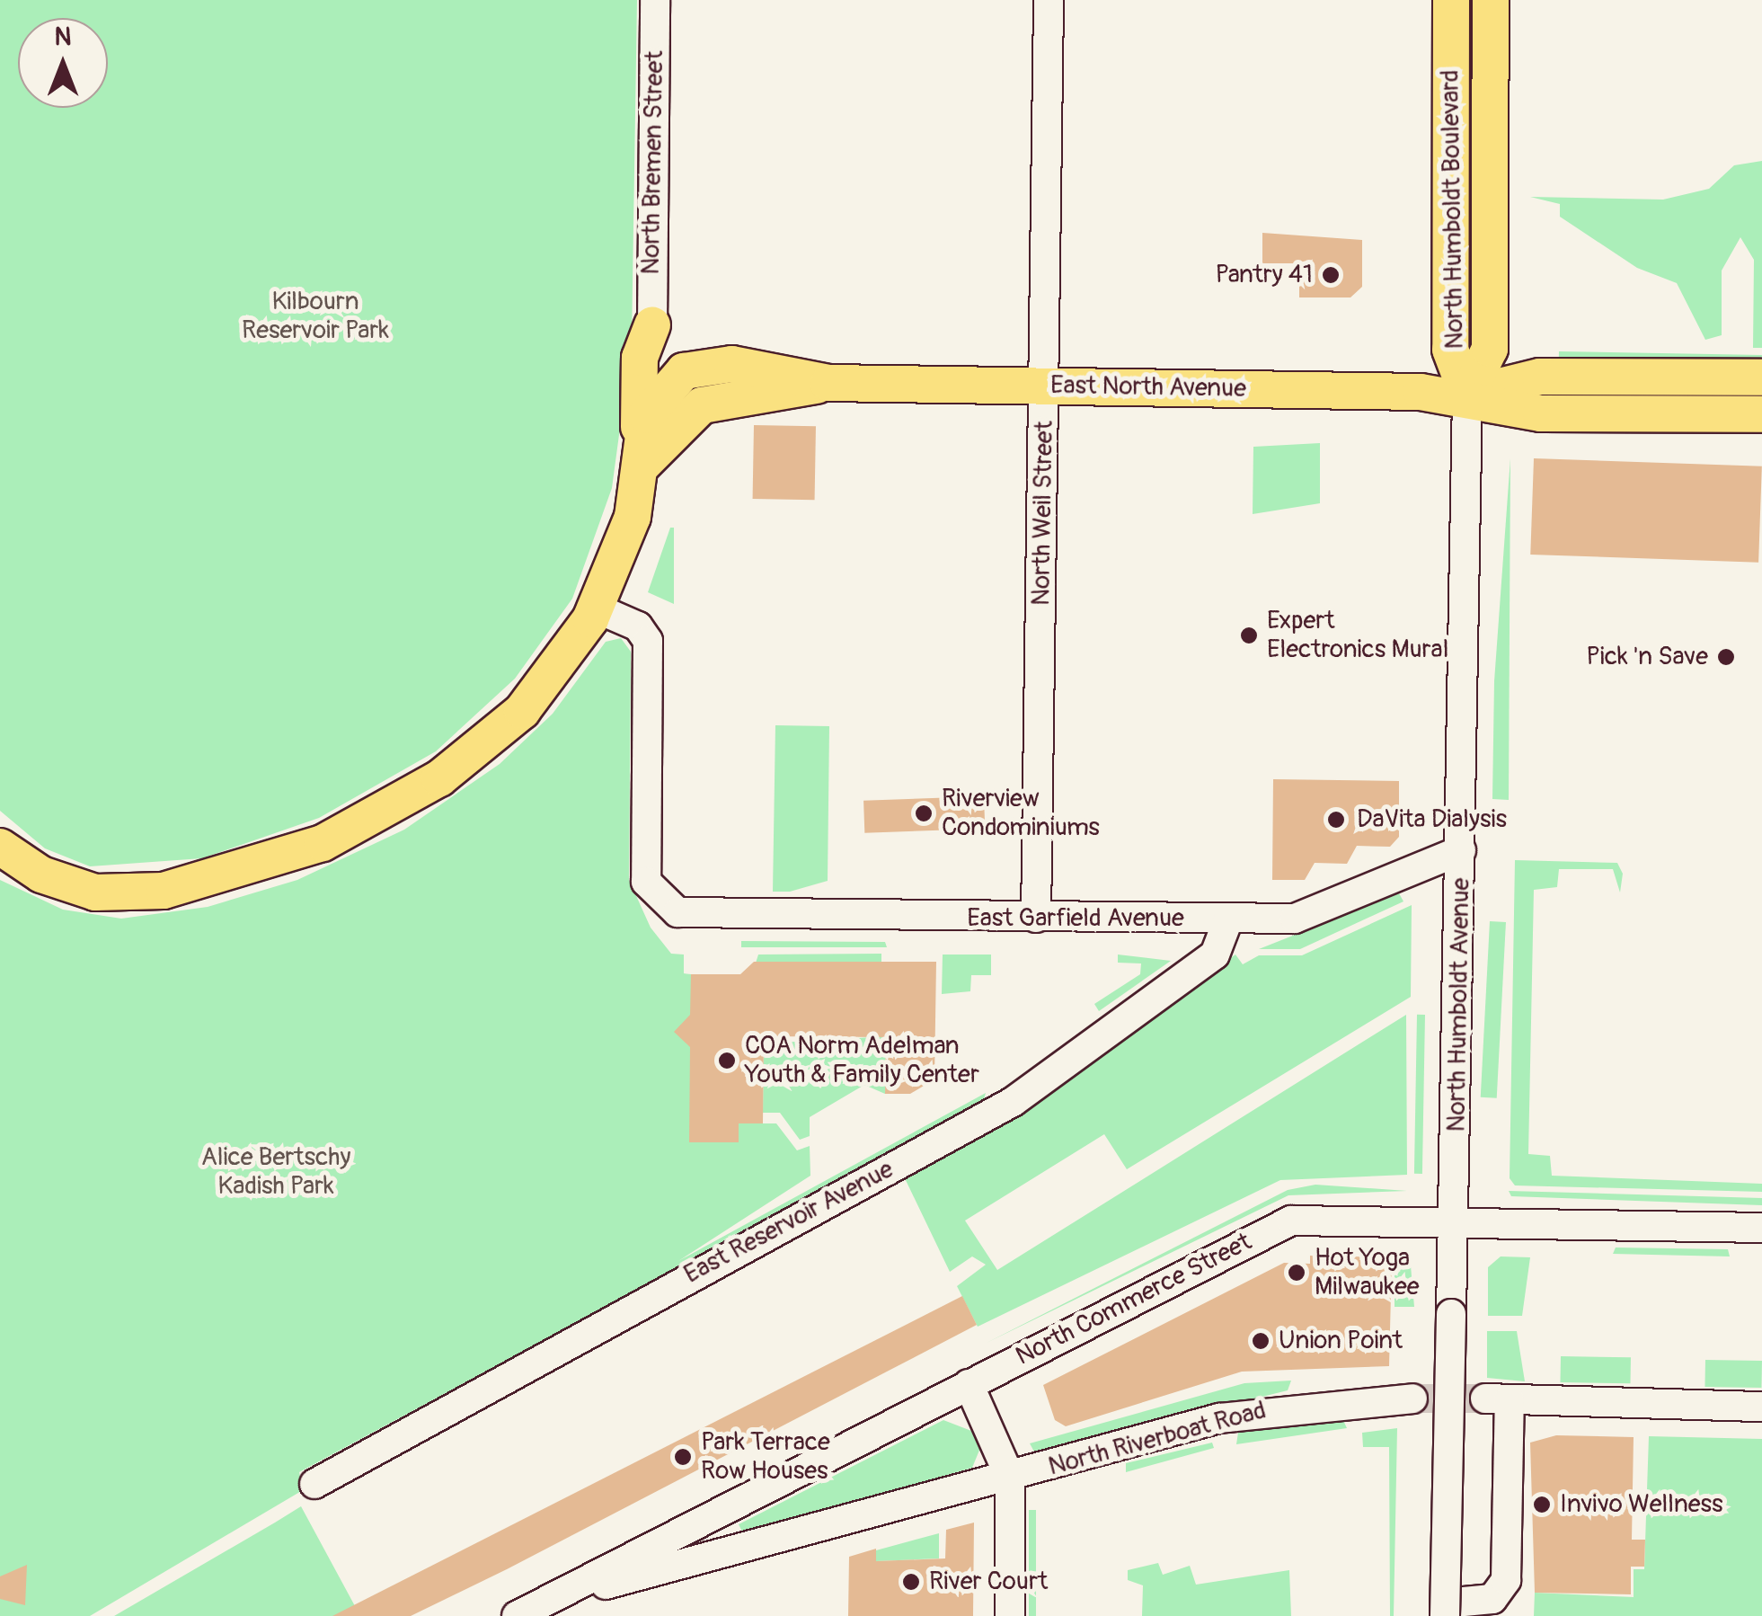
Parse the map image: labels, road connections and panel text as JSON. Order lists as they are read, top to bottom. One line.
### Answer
{"streets":{"main road":["North Humboldt Boulevard","East North Avenue"],"street":["North Bremen Street","North Weil Street","East Garfield Avenue","North Humboldt Avenue","East Reservoir Avenue","North Commerce Street","North Riverboat Road"]},"crossings":[["North Humboldt Boulevard","East North Avenue"],["North Humboldt Boulevard","North Humboldt Avenue"],["East North Avenue","North Weil Street"],["East North Avenue","North Humboldt Avenue"],["North Weil Street","East Garfield Avenue"],["East Garfield Avenue","North Humboldt Avenue"],["East Garfield Avenue","East Reservoir Avenue"],["North Humboldt Avenue","North Commerce Street"],["North Commerce Street","North Riverboat Road"]],"parks":["Kilbourn Reservoir Park","Alice Bertschy Kadish Park"],"places":["Pantry 41","Expert Electronics Mural","Pick 'n Save","Riverview Condominiums","DaVita Dialysis","COA Norm Adelman Youth & Family Center","Hot Yoga Milwaukee","Union Point","Park Terrace Row Houses","Invivo Wellness","River Court"],"north":"top"}
